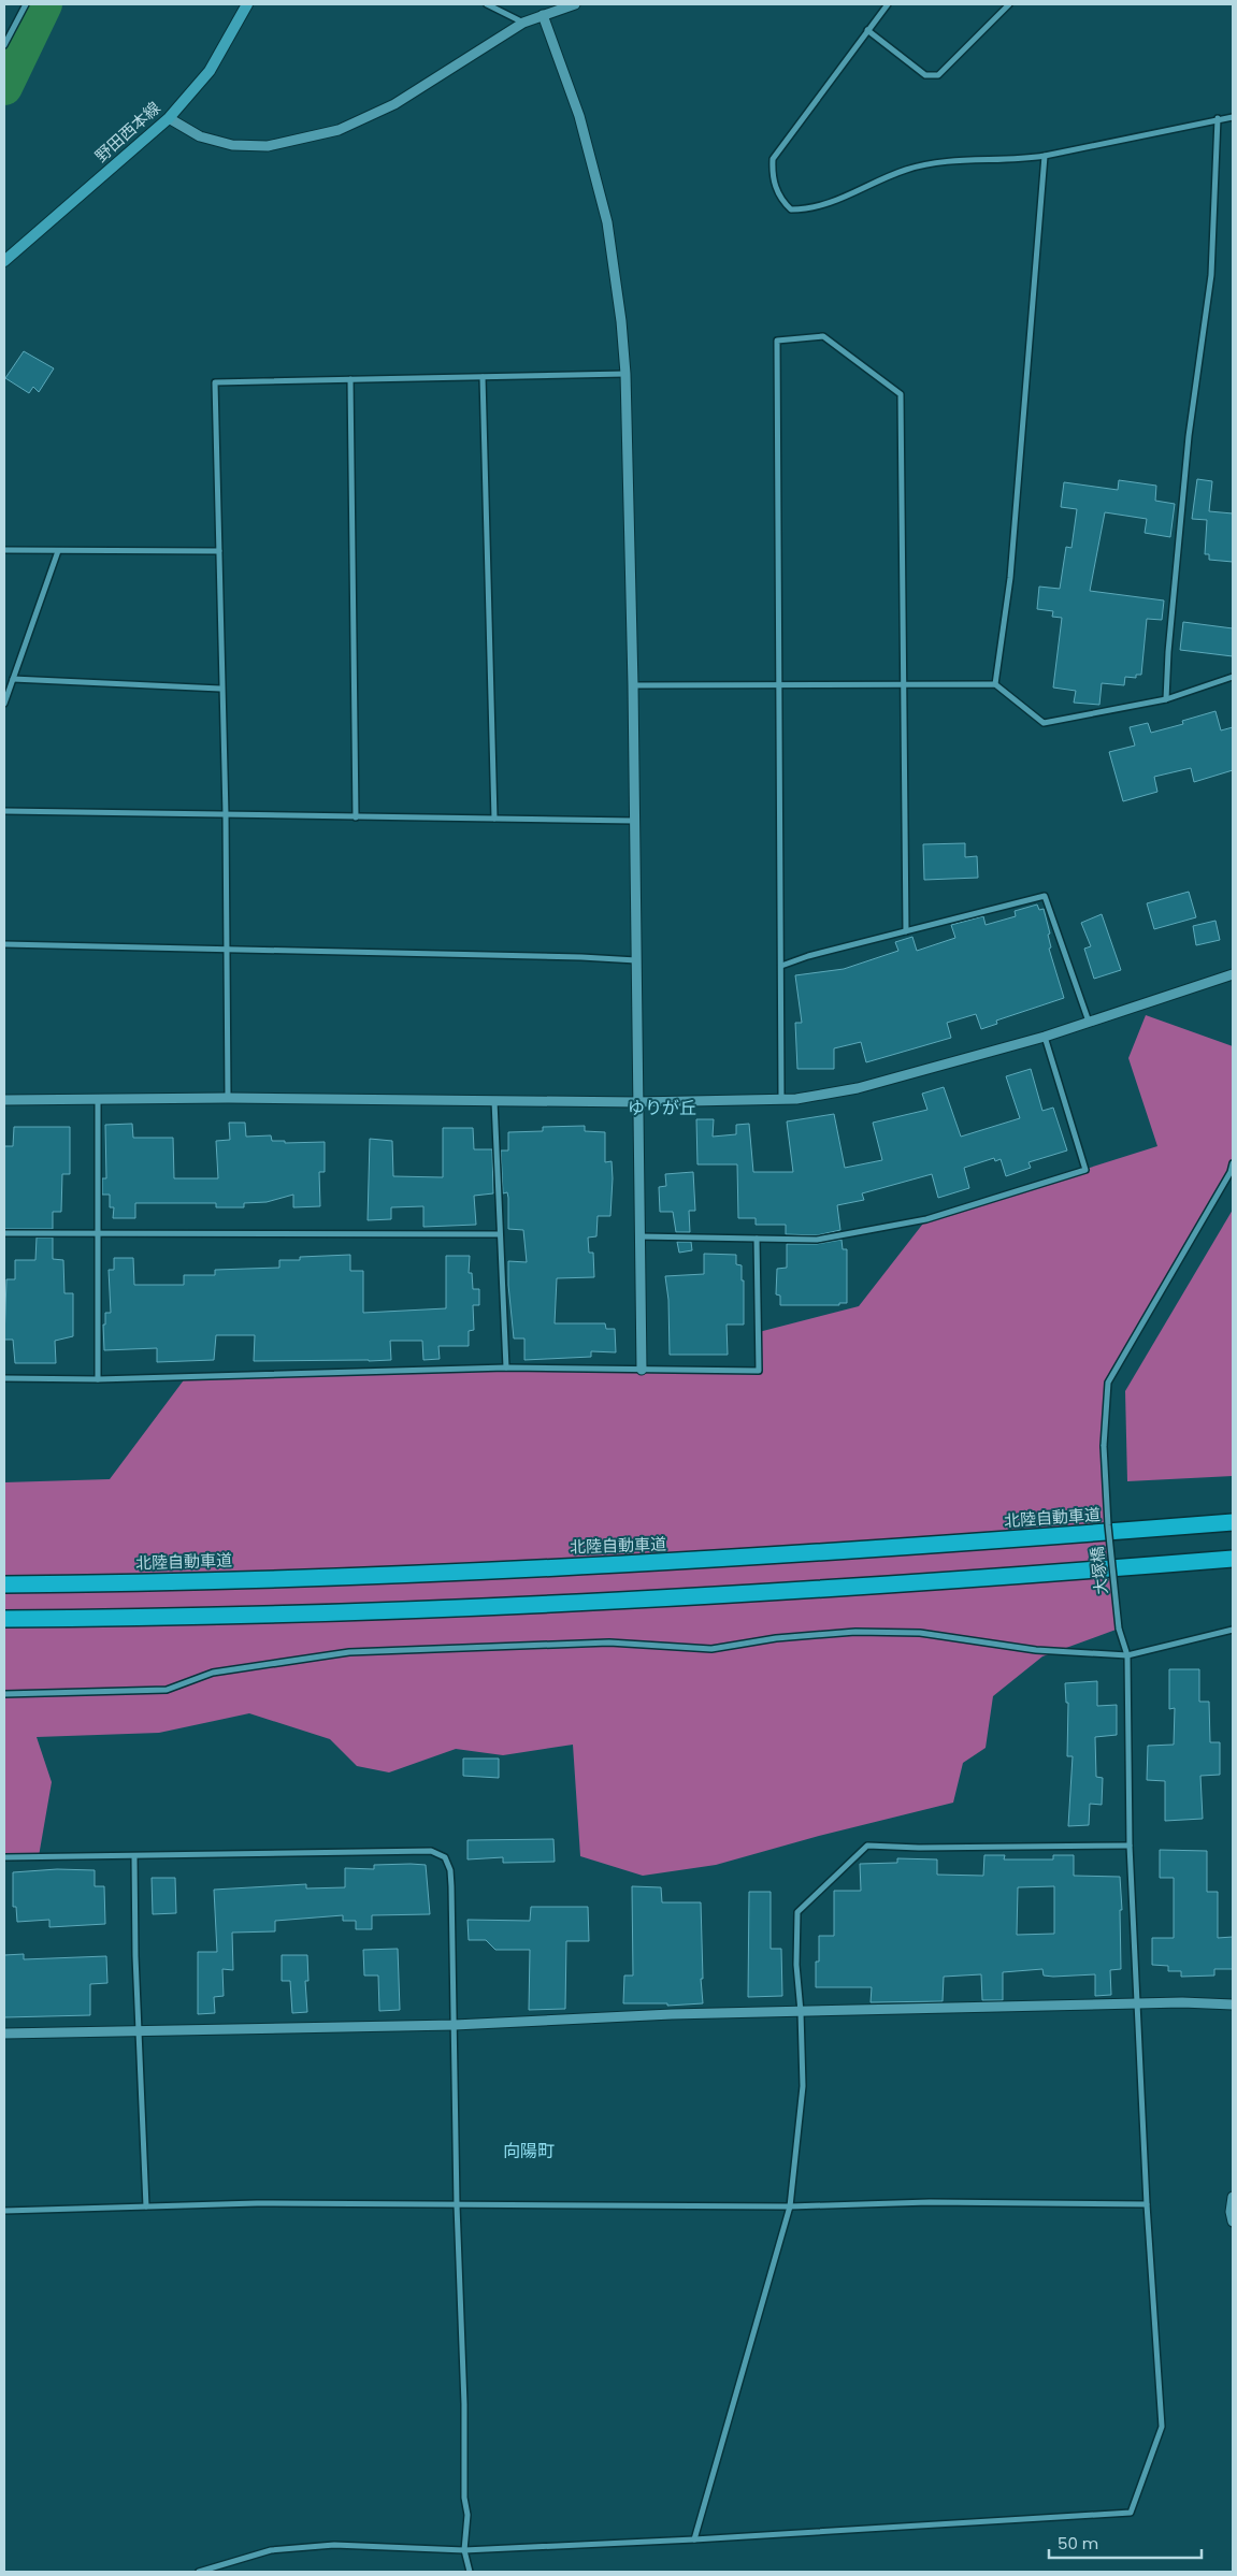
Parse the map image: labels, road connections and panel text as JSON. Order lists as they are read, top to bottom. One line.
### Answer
{"streets":{"highway":["北陸自動車道"],"main road":["野田西本線"],"street":["大塚橋"]},"districts":["ゆりが丘","向陽町"],"scale_bar":"50 m"}
